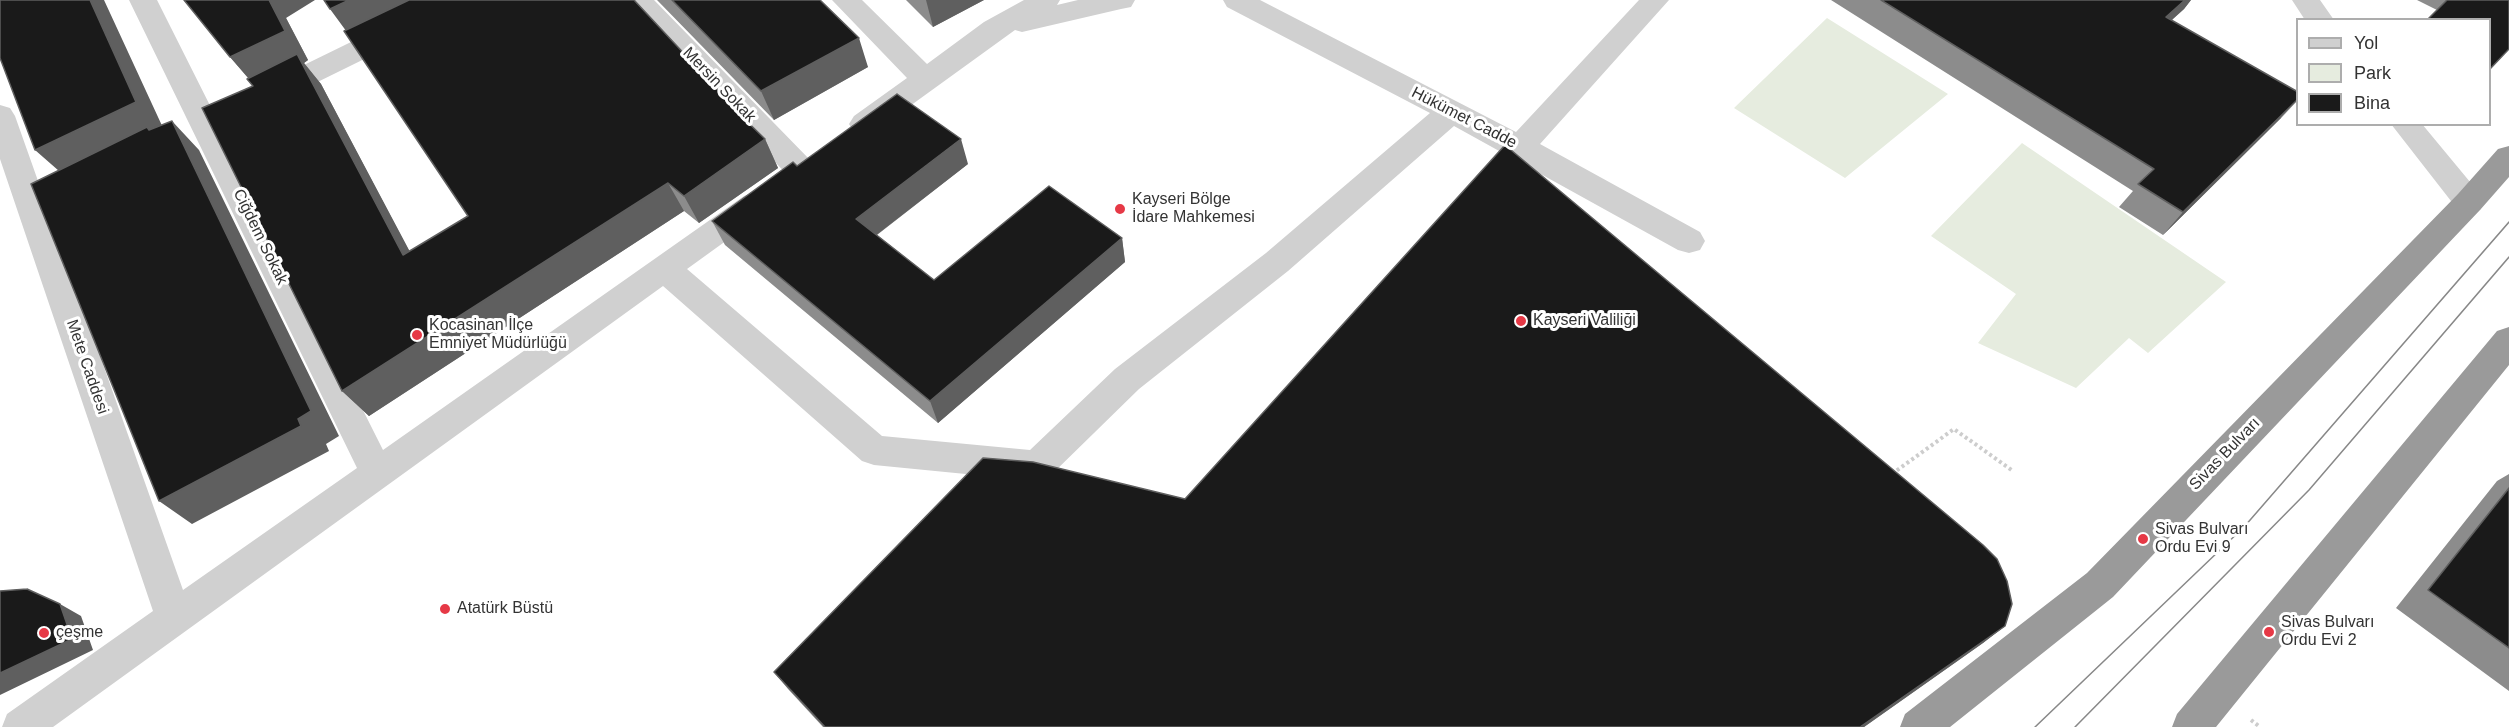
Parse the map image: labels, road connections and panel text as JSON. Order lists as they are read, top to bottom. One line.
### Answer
{"streets":{"highway":["Sivas Bulvarı"],"street":["Mersin Sokak","Hükümet Cadde","Ciğdem Sokak","Mete Caddesi"]},"places":["Kayseri Bölge İdare Mahkemesi","Kayseri Valiliği","Kocasinan İlçe Emniyet Müdürlüğü","Sivas Bulvarı Ordu Evi 9","Atatürk Büstü","Sivas Bulvarı Ordu Evi 2","çeşme"],"legend":["Yol","Park","Bina"]}
